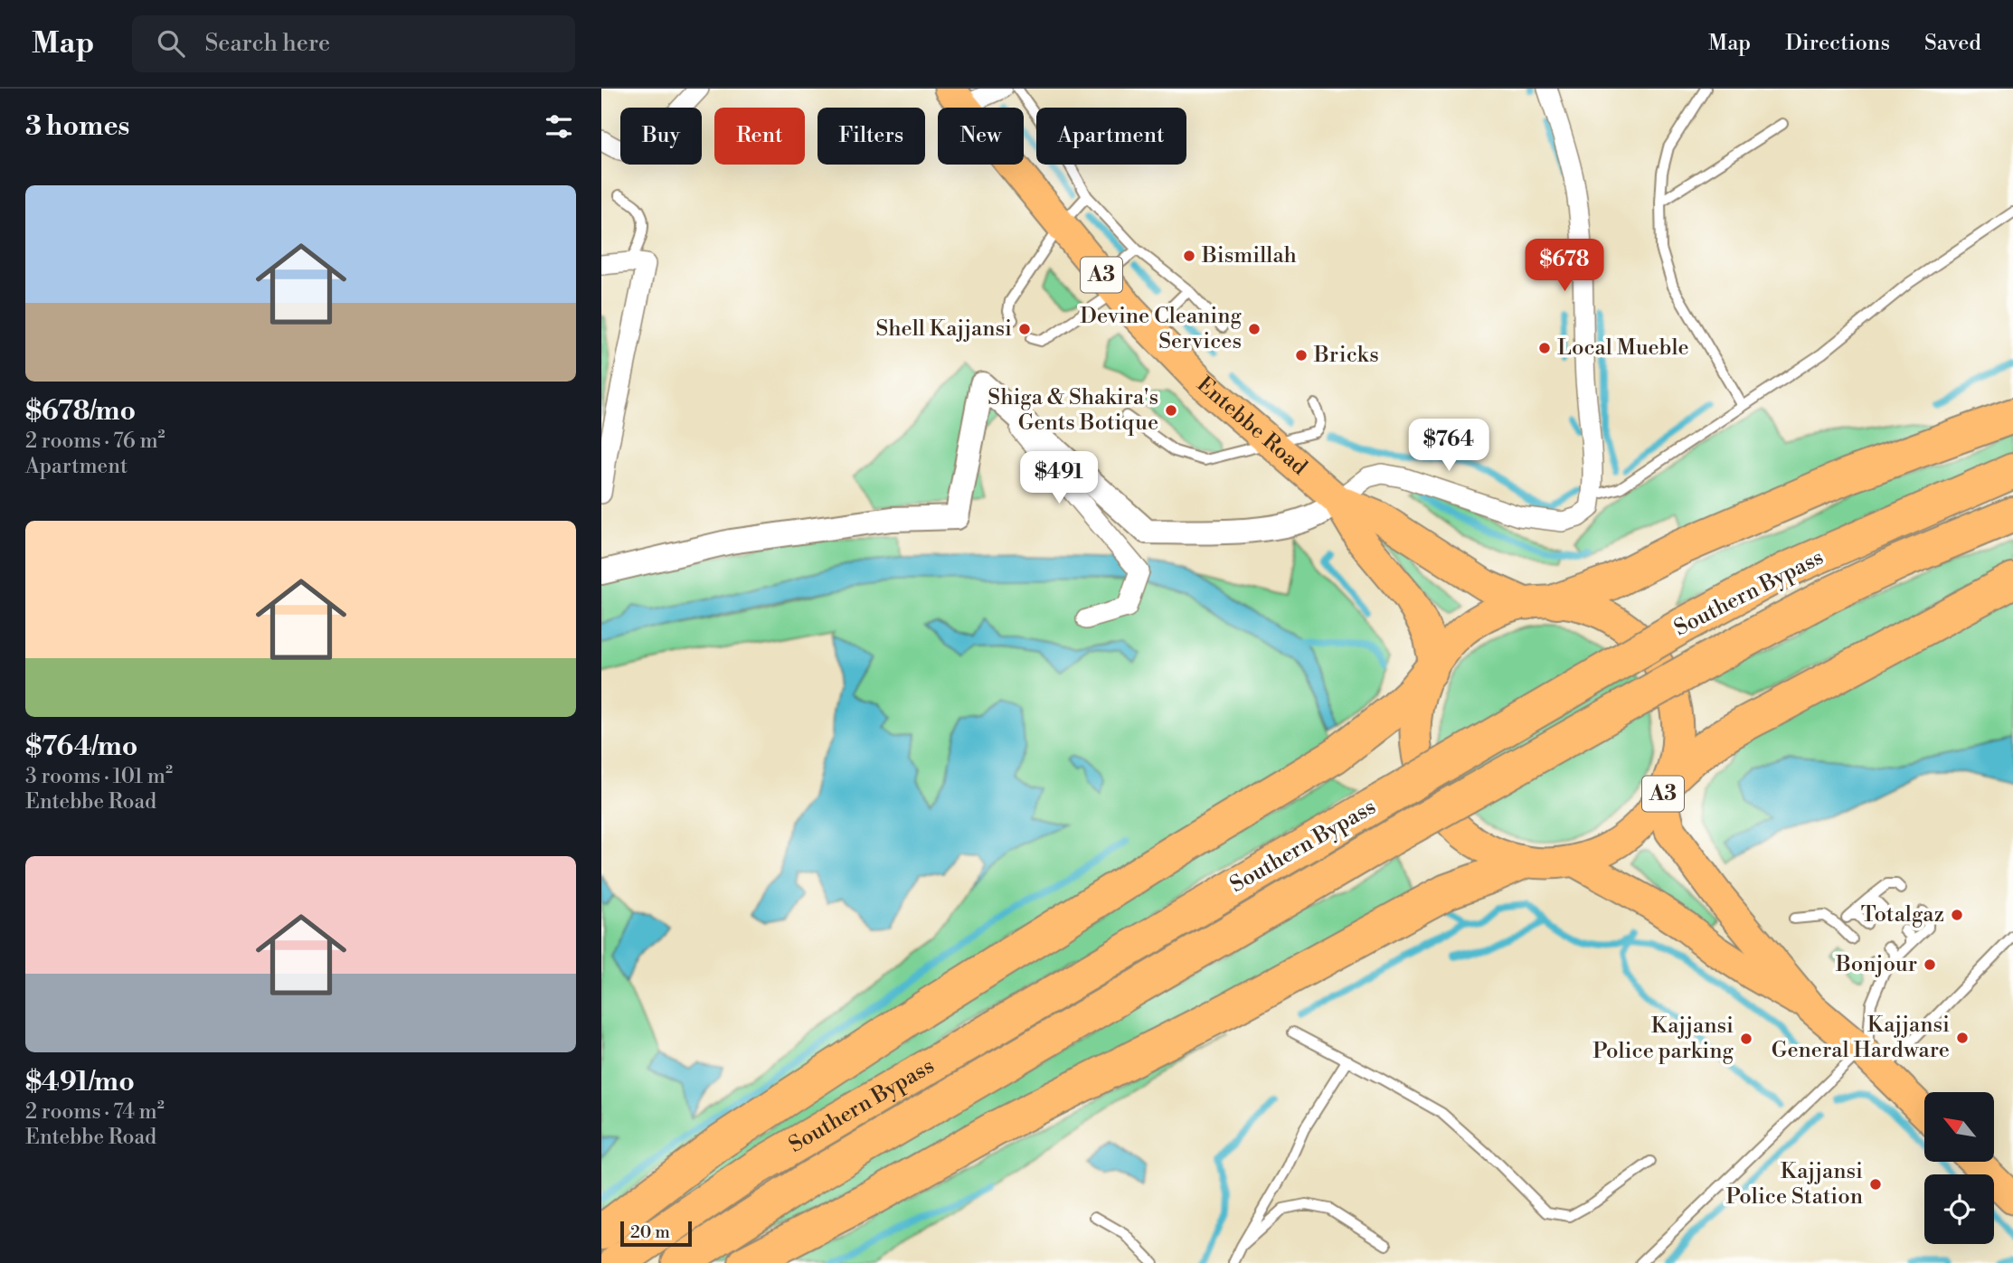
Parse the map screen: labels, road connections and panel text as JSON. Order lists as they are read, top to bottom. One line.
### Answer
{"streets":{"highway":["Southern Bypass"],"main road":["A3","Entebbe Road"]},"crossings":[["A3","Entebbe Road"]],"places":["Bismillah","Shell Kajjansi","Devine Cleaning Services","Local Mueble","Bricks","Shiga & Shakira's Gents Botique","Totalgaz","Bonjour","Kajjansi General Hardware","Kajjansi Police parking","Kajjansi Police Station"],"scale_bar":"20 m","north":"top left","page":{"header":"Map","search":"Search here","nav":["Map","Directions","Saved"],"heading":"3 homes","chip":["Buy","Rent","Filters","New","Apartment"],"list":[{"name":"$678/mo","note":"2 rooms · 76 m² · Apartment"},{"name":"$764/mo","note":"3 rooms · 101 m² · Entebbe Road"},{"name":"$491/mo","note":"2 rooms · 74 m² · Entebbe Road"}],"price":["$678","$764","$491"],"scale":"20 m"}}
